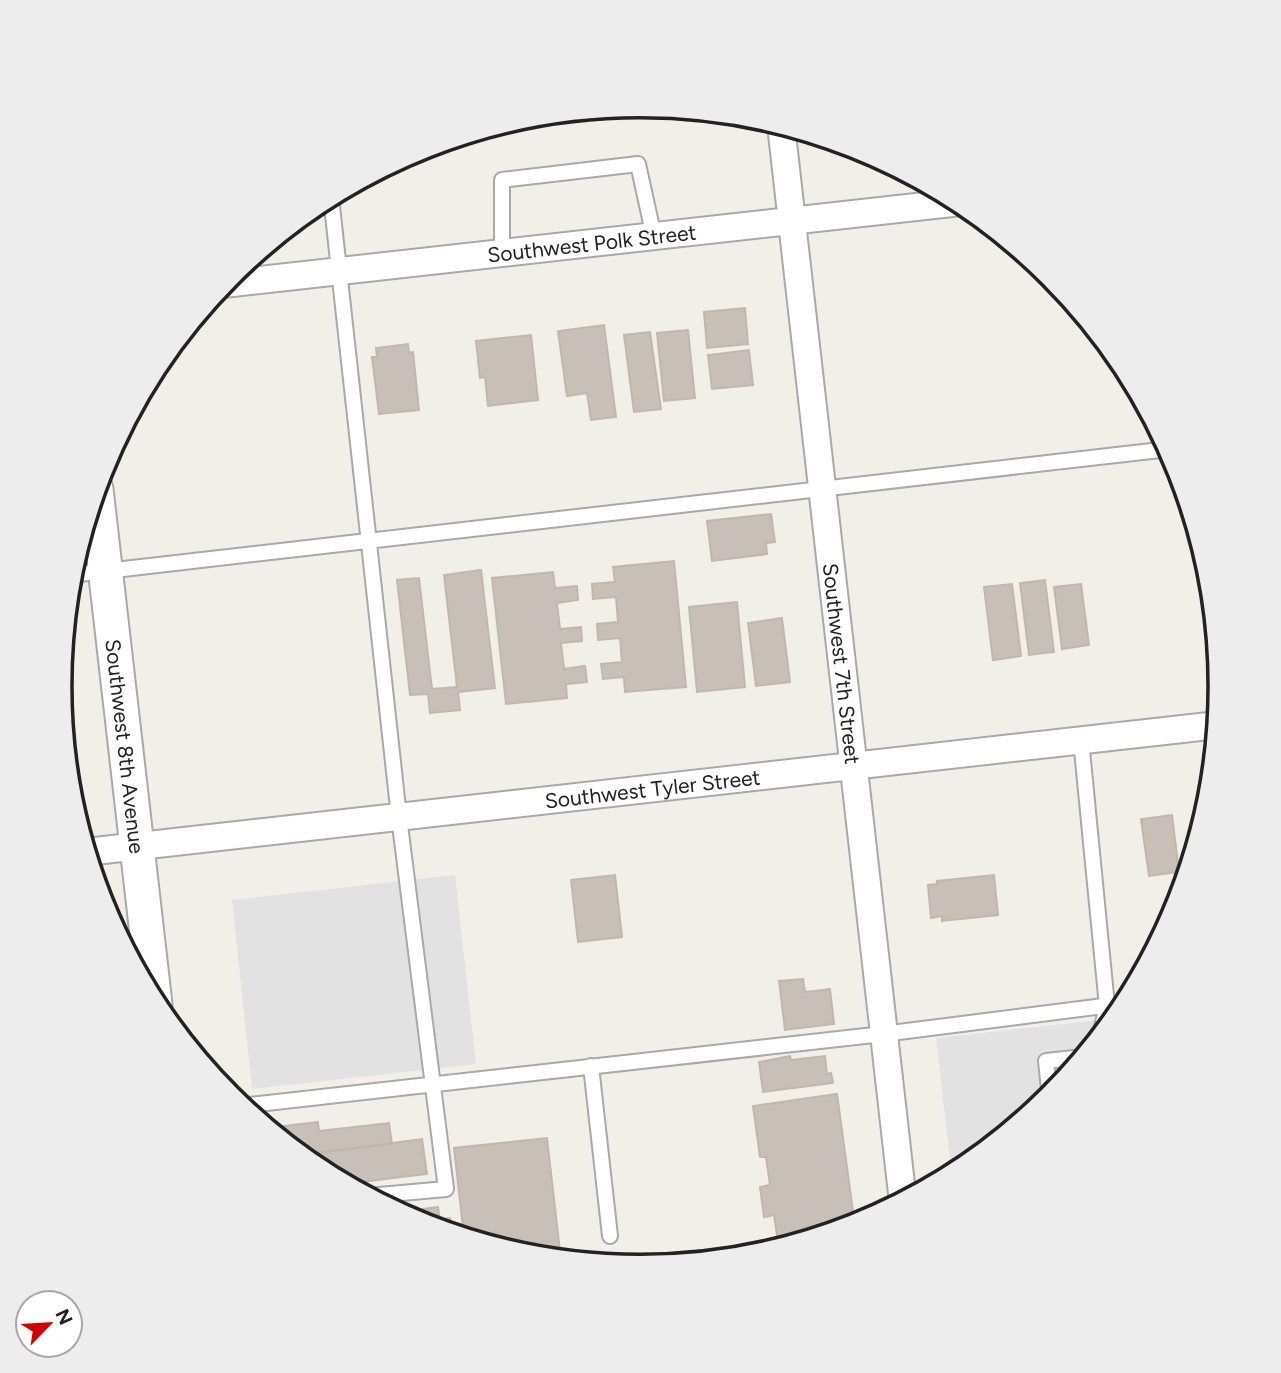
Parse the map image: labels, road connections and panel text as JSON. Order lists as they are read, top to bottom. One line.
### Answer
{"streets":{"street":["Southwest Polk Street","Southwest 7th Street","Southwest 8th Avenue","Southwest Tyler Street"]},"crossings":[["Southwest Polk Street","Southwest 7th Street"],["Southwest 7th Street","Southwest Tyler Street"],["Southwest 8th Avenue","Southwest Tyler Street"]],"north":"top right"}
